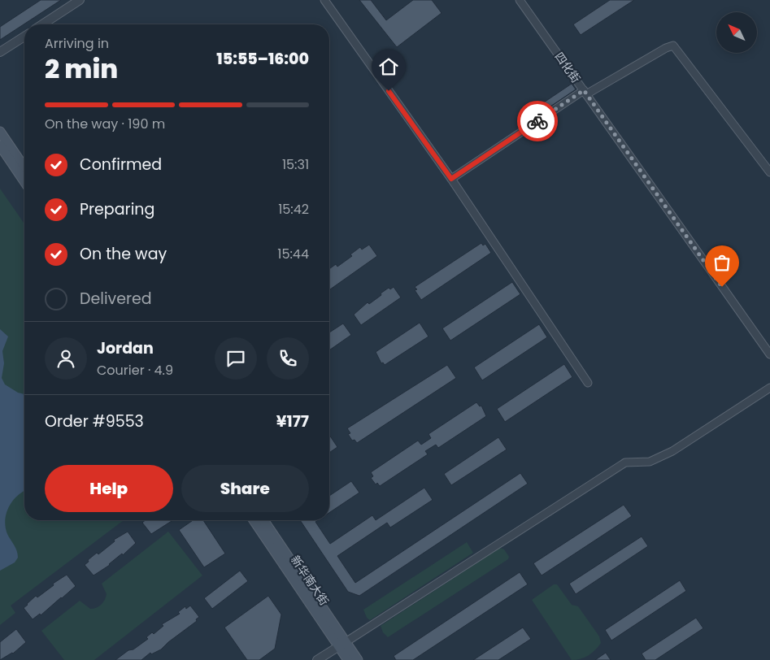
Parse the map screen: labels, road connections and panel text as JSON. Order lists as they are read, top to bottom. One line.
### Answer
{"streets":{"main road":["新华南大街"],"street":["四化街"]},"north":"top left","page":{"heading":["2 min","Arriving in","15:55–16:00"],"panel":["Jordan","Courier · 4.9","Order #9553","¥177"],"bar":"On the way · 190 m","list":[["Confirmed","15:31"],["Preparing","15:42"],["On the way","15:44"],"Delivered"],"buttons":["Help","Share"]}}
